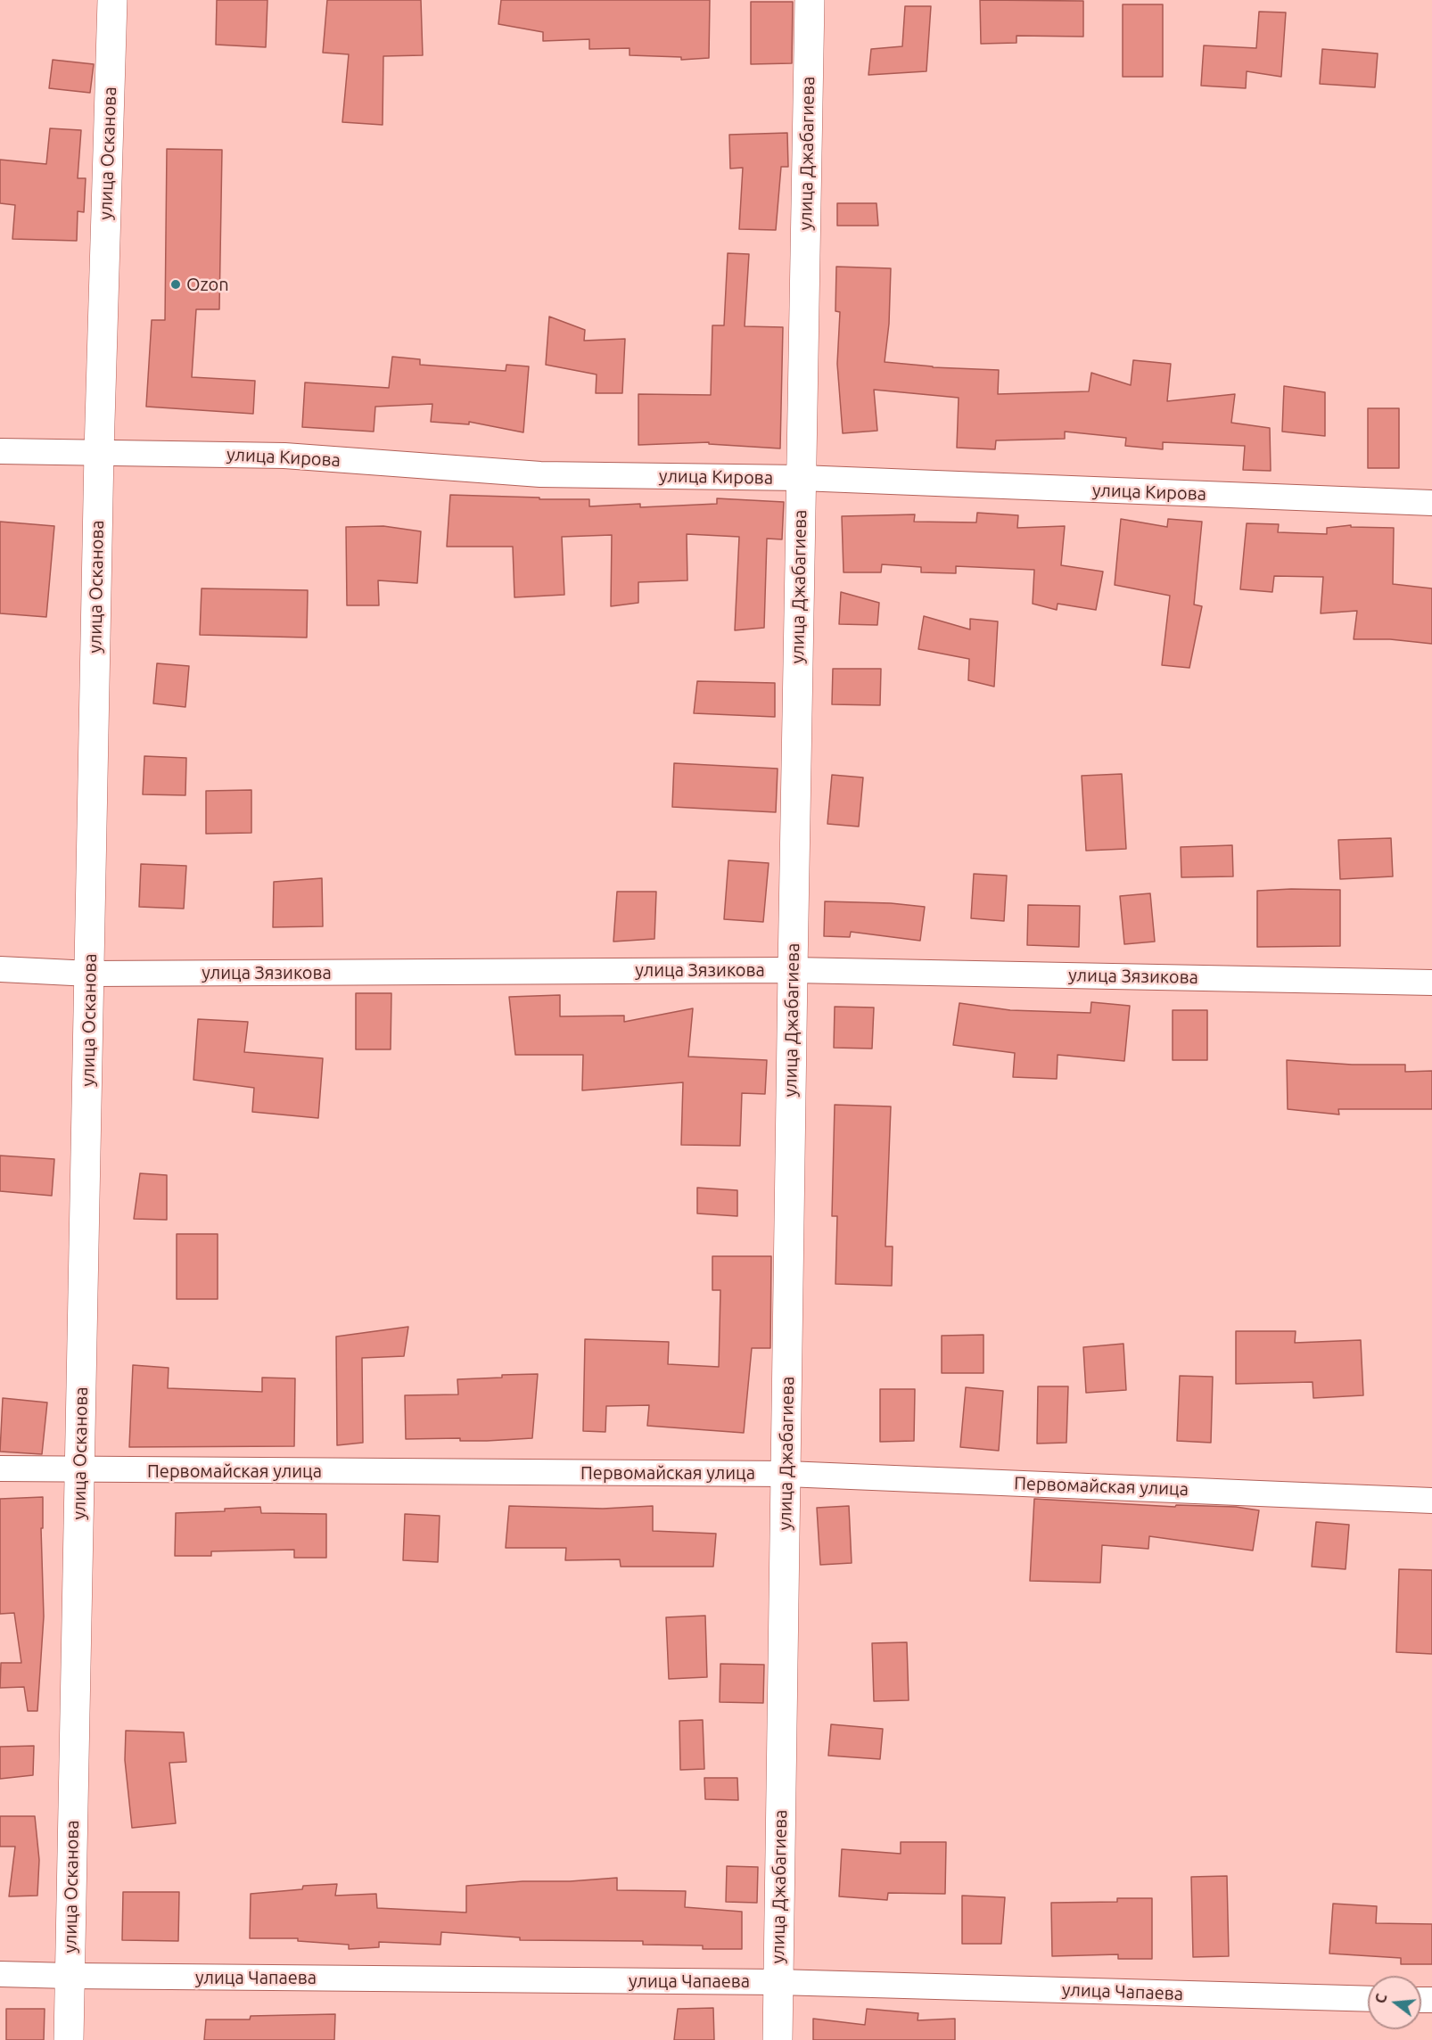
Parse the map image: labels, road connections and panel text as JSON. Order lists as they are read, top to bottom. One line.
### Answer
{"streets":{"main road":["улица Осканова","улица Джабагиева"],"street":["улица Кирова","улица Зязикова","Первомайская улица","улица Чапаева"]},"crossings":[["улица Осканова","улица Кирова"],["улица Осканова","улица Зязикова"],["улица Осканова","Первомайская улица"],["улица Осканова","улица Чапаева"],["улица Джабагиева","улица Кирова"],["улица Джабагиева","улица Зязикова"],["улица Джабагиева","Первомайская улица"],["улица Джабагиева","улица Чапаева"]],"places":["Ozon"],"north":"left"}
